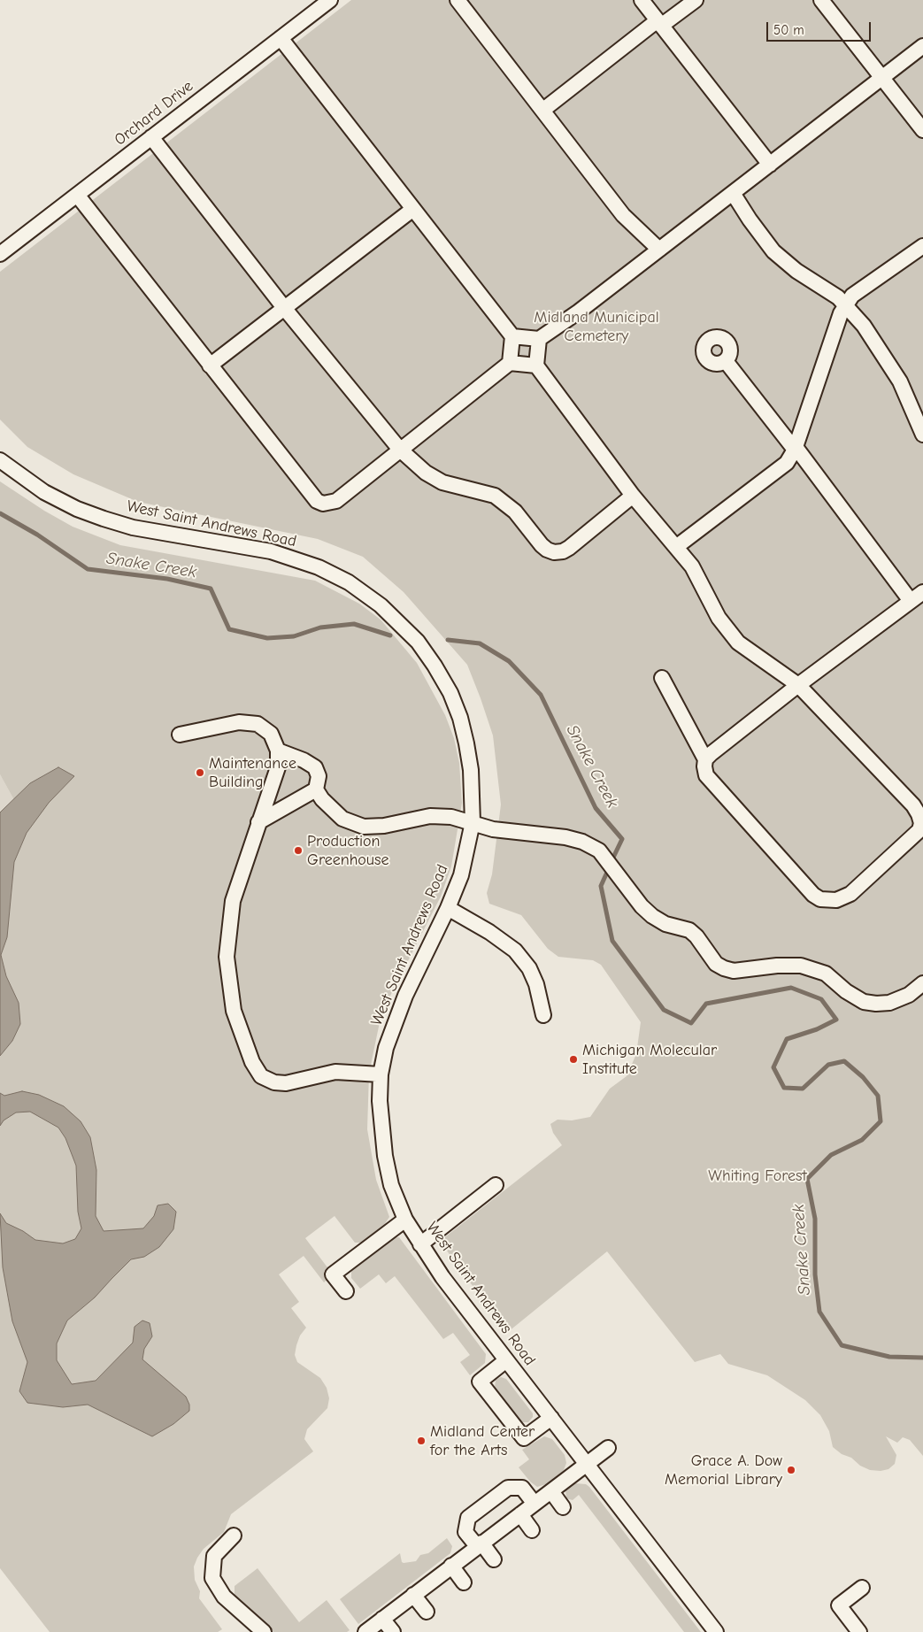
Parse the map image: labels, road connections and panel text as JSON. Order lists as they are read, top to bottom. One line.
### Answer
{"streets":{"street":["Orchard Drive","West Saint Andrews Road"]},"water":["Snake Creek"],"parks":["Midland Municipal Cemetery","Whiting Forest"],"places":["Maintenance Building","Production Greenhouse","Michigan Molecular Institute","Midland Center for the Arts","Grace A. Dow Memorial Library"],"scale_bar":"50 m"}
